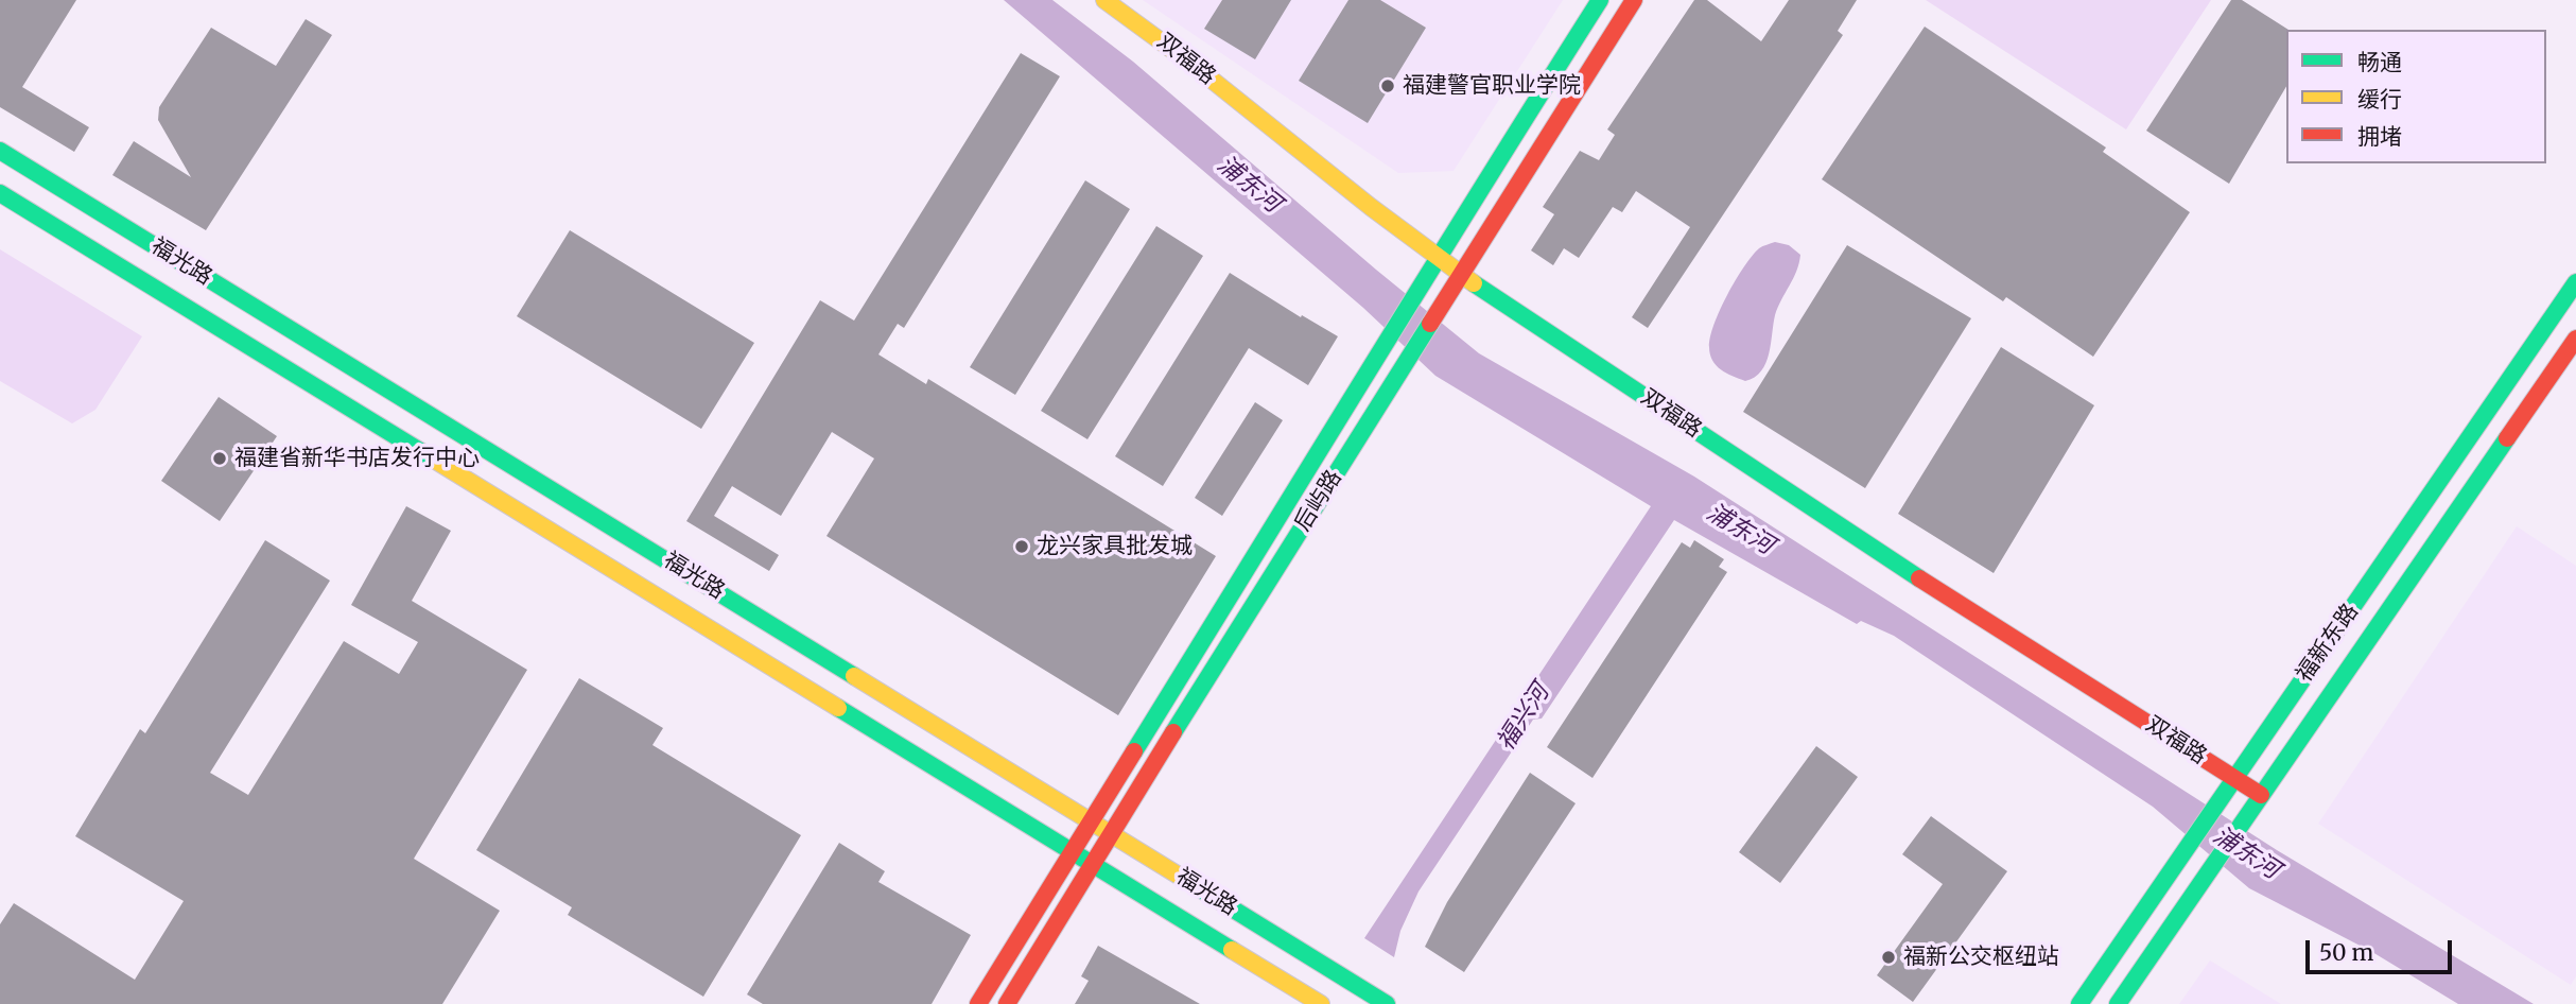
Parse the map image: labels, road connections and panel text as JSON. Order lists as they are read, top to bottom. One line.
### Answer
{"streets":{"main road":["双福路","福光路","后屿路","福新东路"]},"crossings":[["双福路","后屿路"],["双福路","福新东路"],["福光路","后屿路"]],"water":["浦东河","福兴河"],"places":["福建警官职业学院","福建省新华书店发行中心","龙兴家具批发城","福新公交枢纽站"],"legend":["畅通","缓行","拥堵"],"scale_bar":"50 m"}
